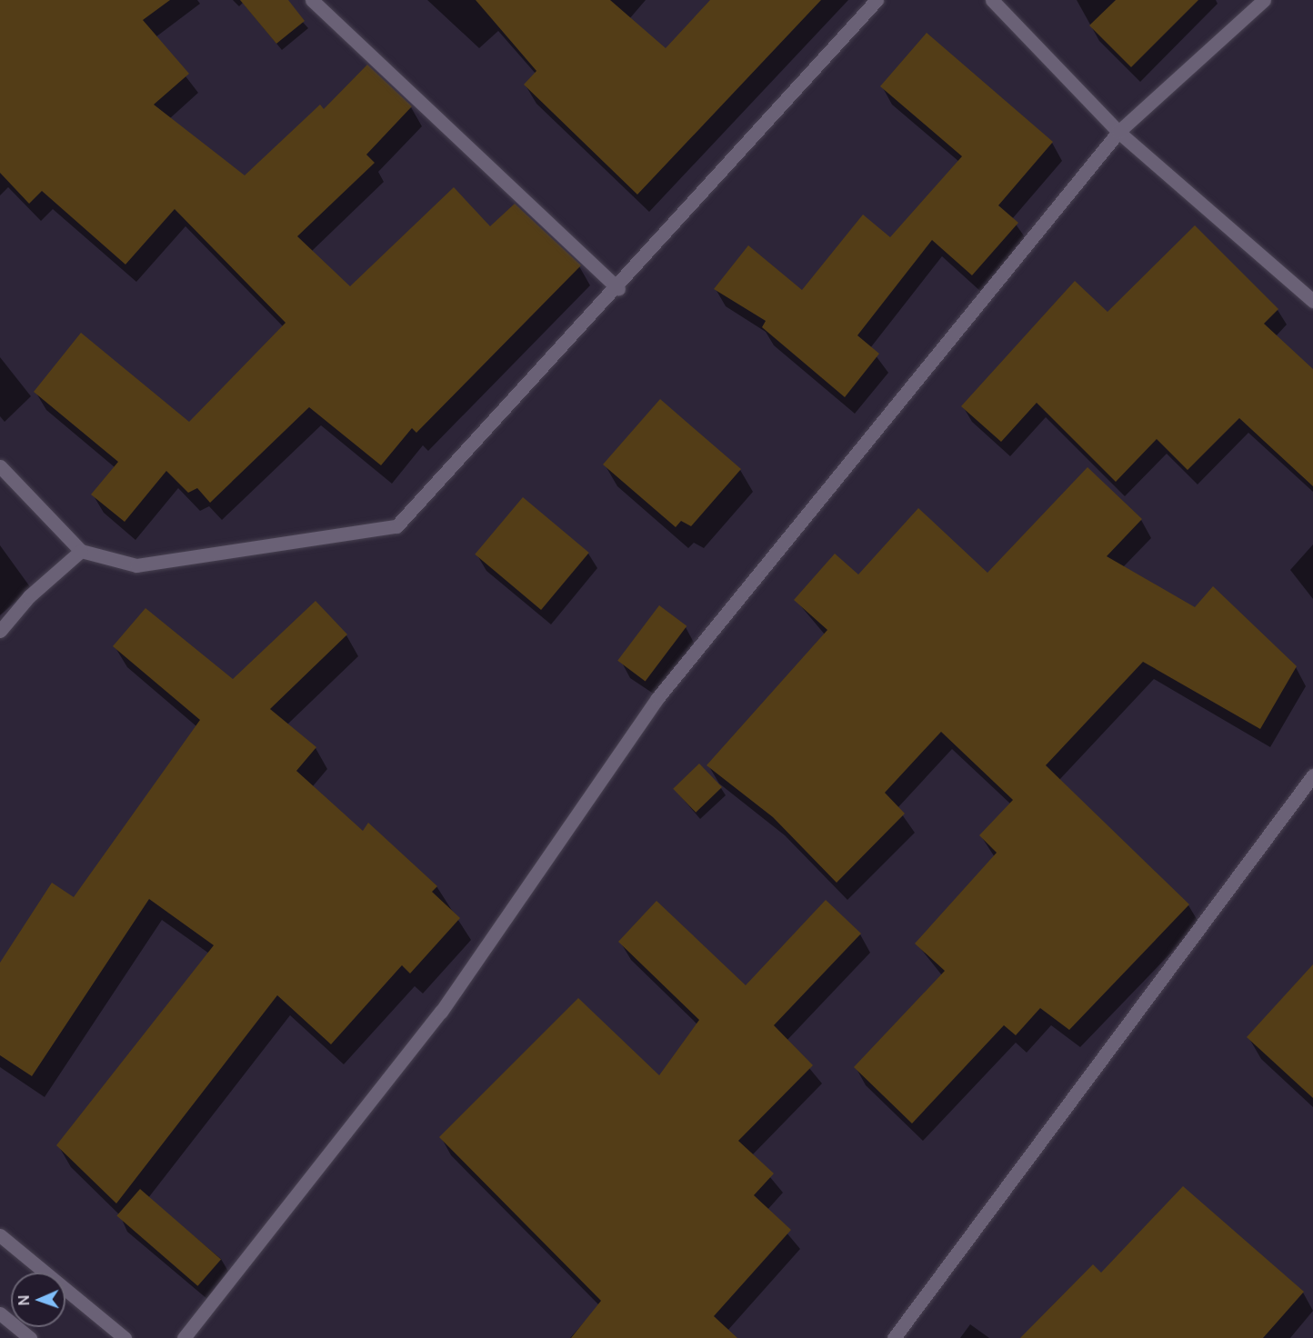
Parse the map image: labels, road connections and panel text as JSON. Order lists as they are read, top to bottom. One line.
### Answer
{"north":"left"}
